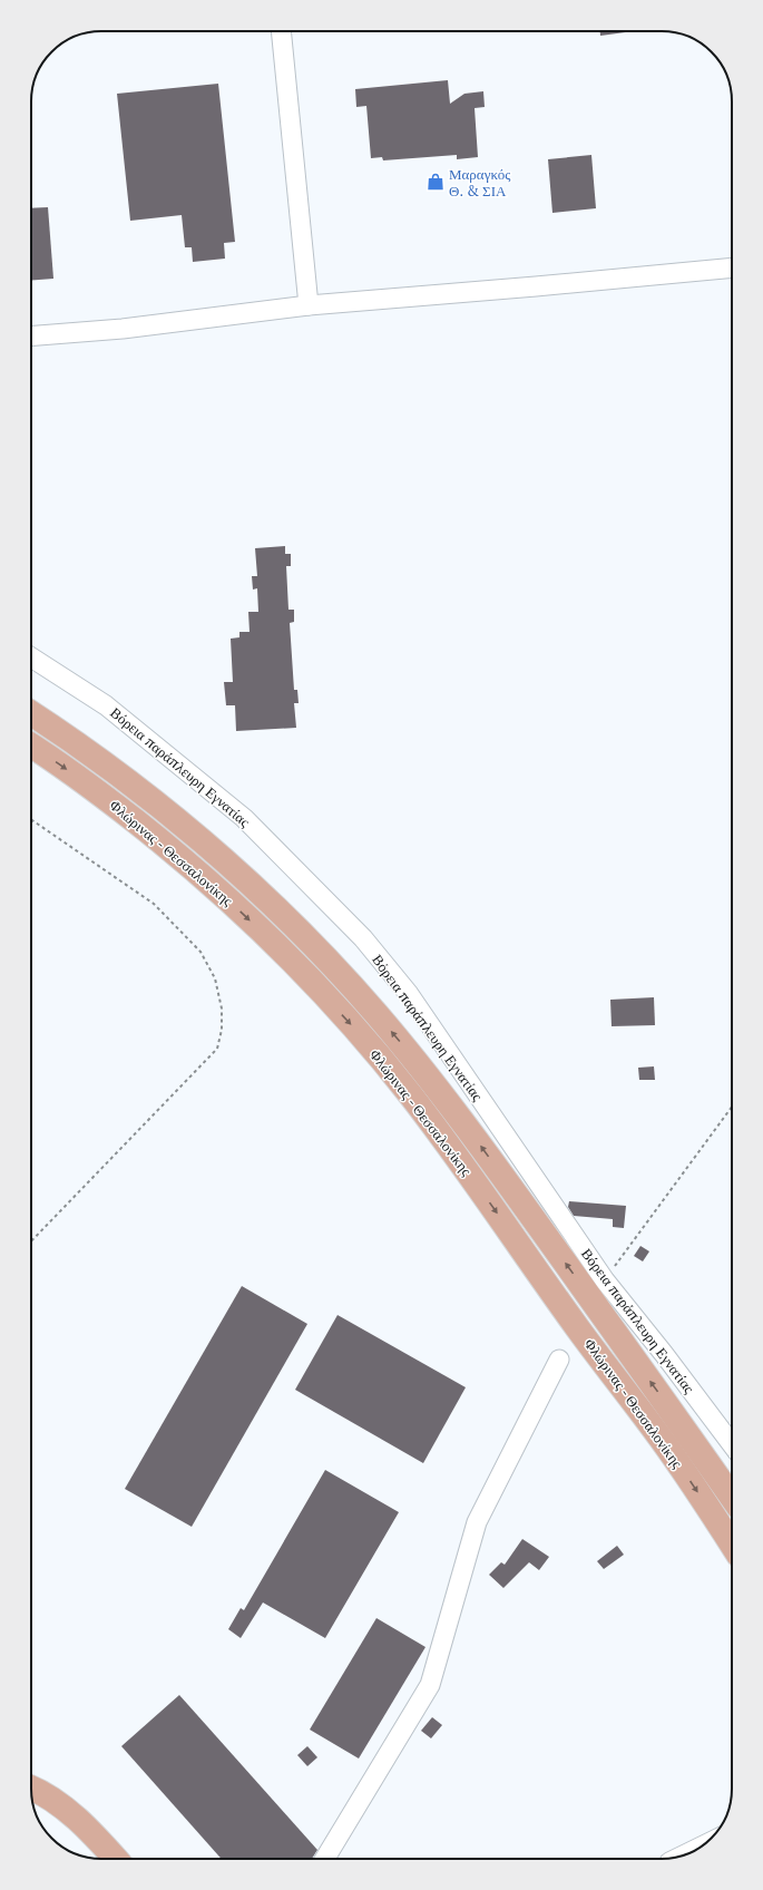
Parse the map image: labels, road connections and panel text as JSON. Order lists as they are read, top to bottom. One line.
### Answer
{"streets":{"main road":["Φλώρινας - Θεσσαλονίκης"],"street":["Βόρεια παράπλευρη Εγνατίας"]},"places":{"shop":["Μαραγκός Θ. & ΣΙΑ"]}}
